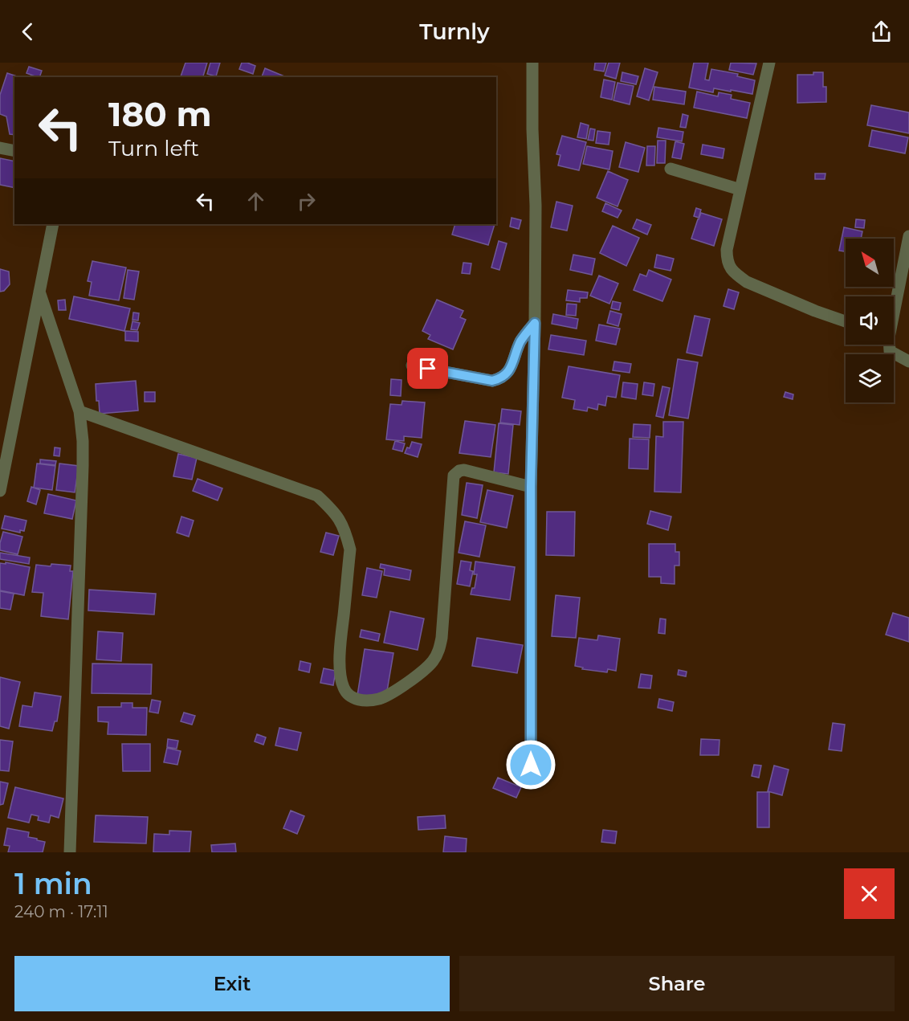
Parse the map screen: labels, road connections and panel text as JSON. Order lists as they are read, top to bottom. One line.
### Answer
{"north":"top left","page":{"header":"Turnly","turn":["180 m","Turn left"],"heading":["1 min","240 m · 17:11"],"buttons":["Exit","Share"]}}
